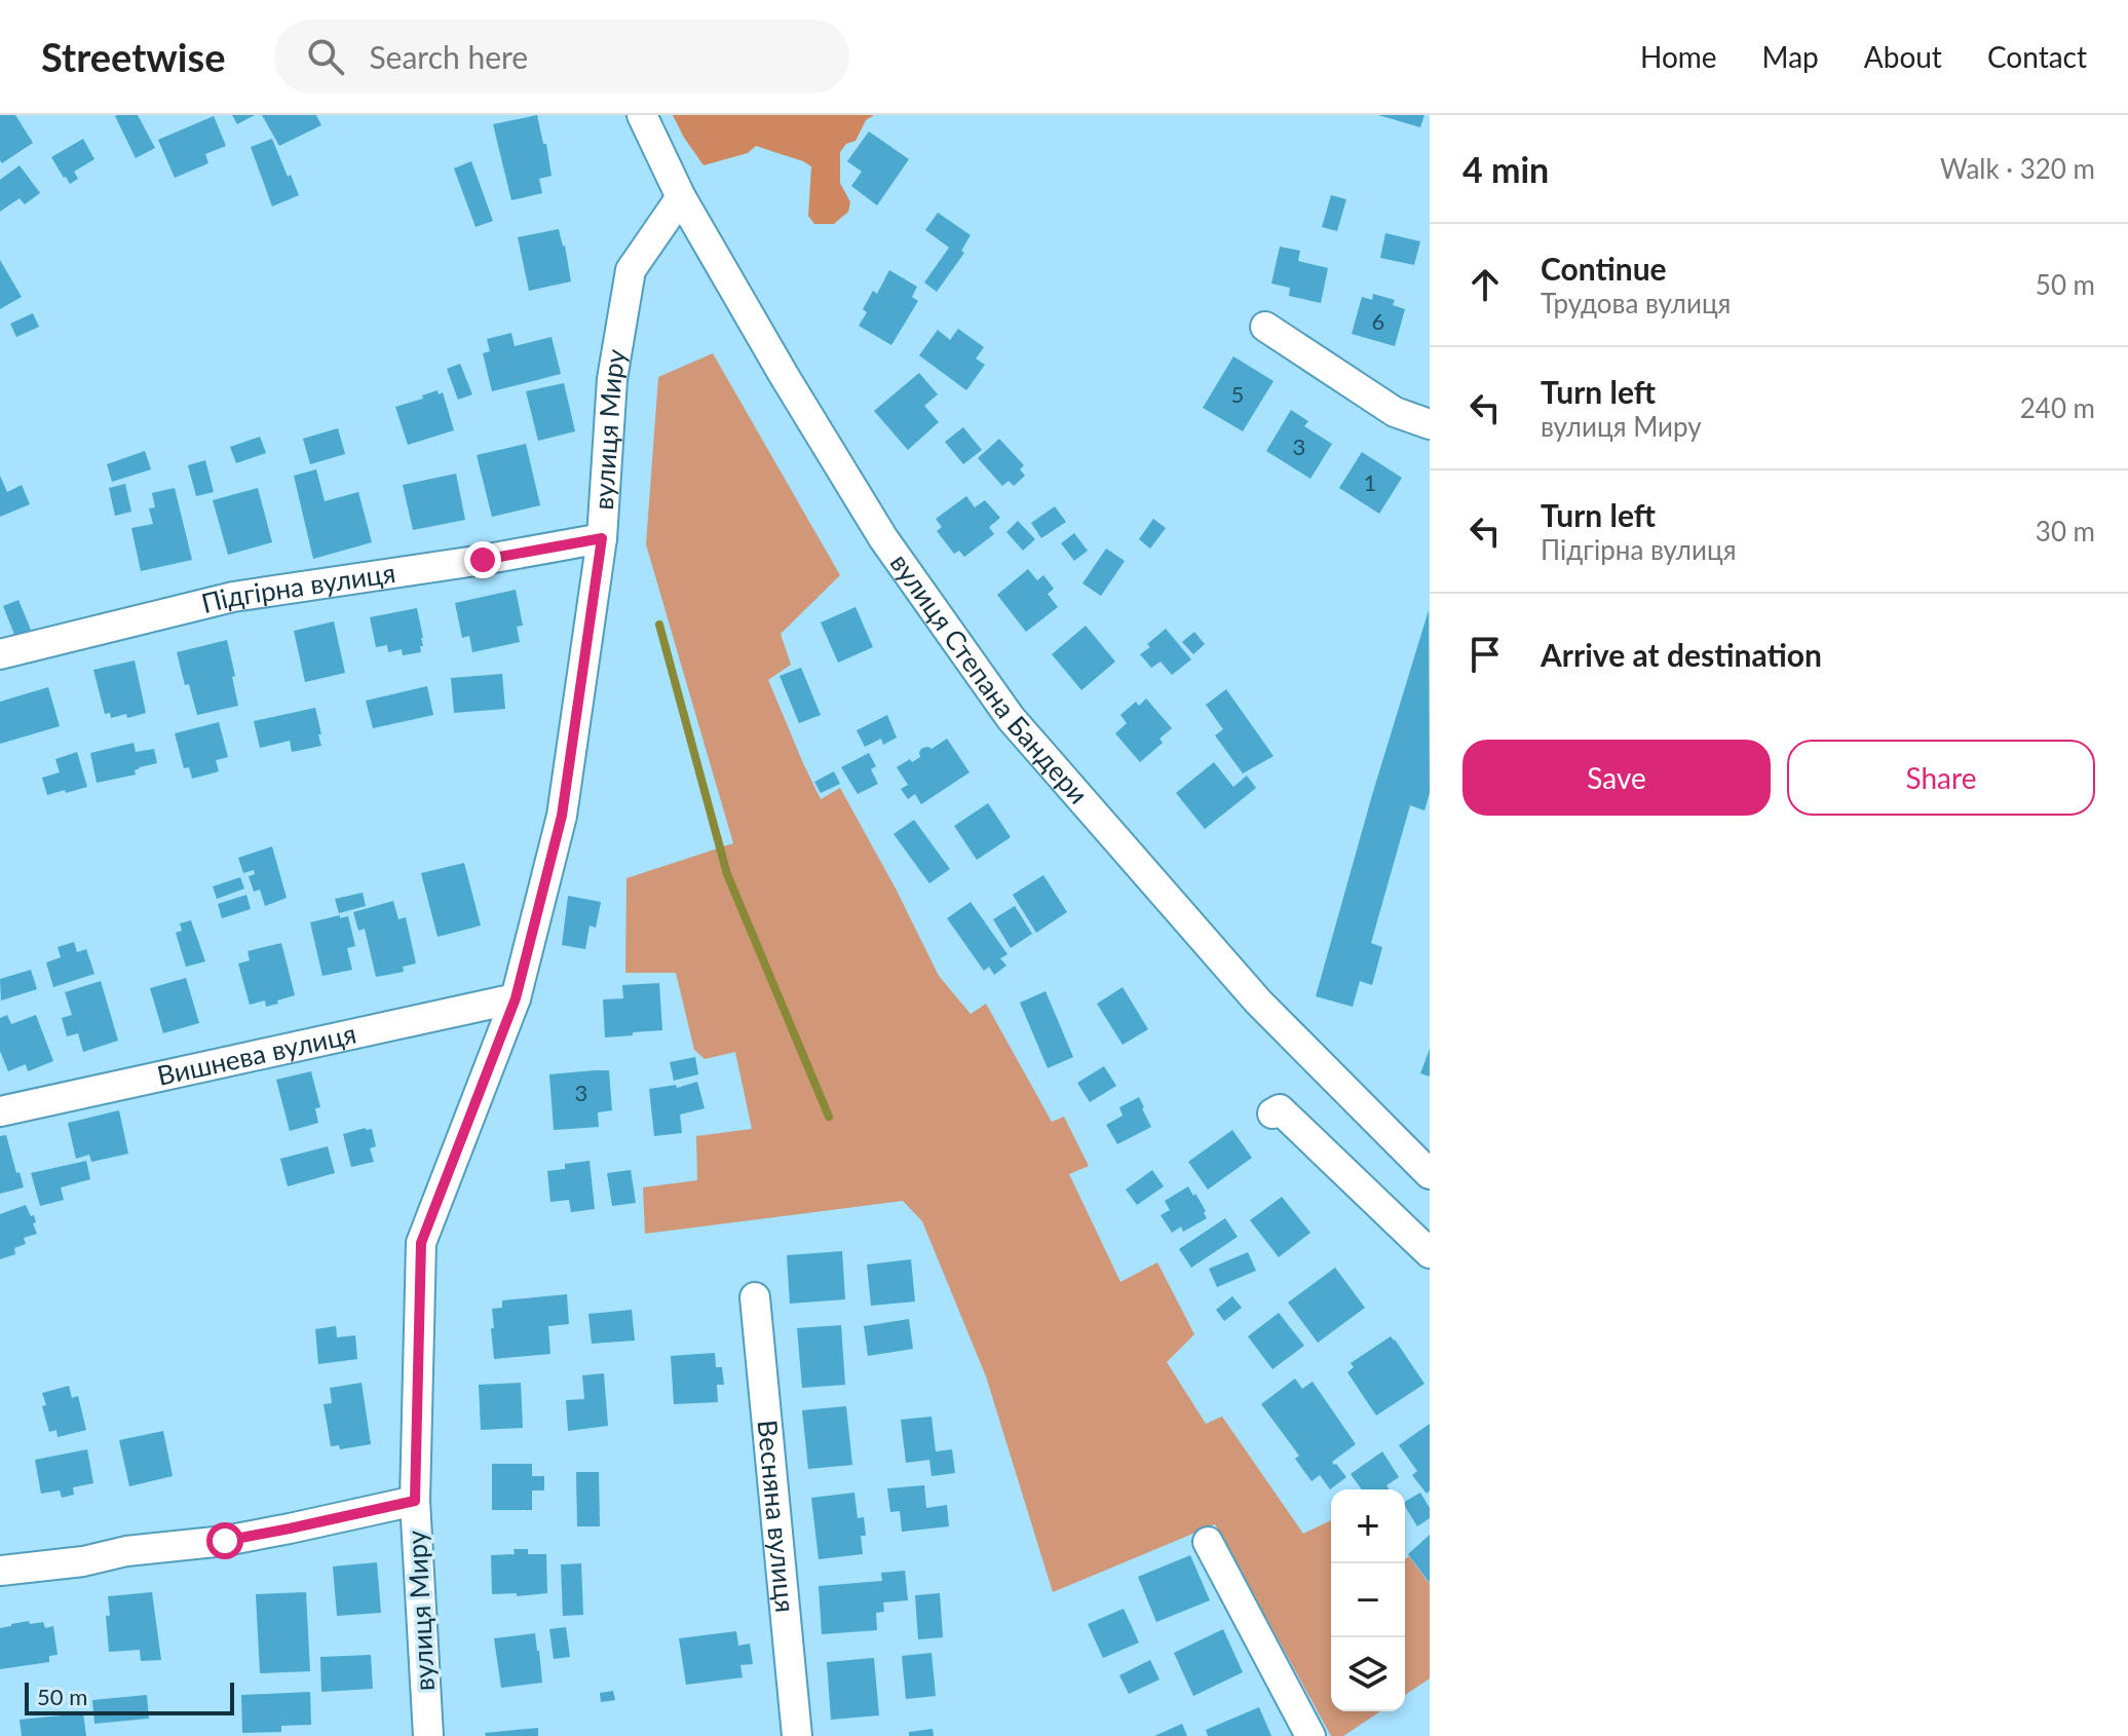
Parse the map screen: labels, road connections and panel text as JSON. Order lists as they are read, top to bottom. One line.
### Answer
{"streets":{"street":["вулиця Миру","Підгірна вулиця","вулиця Степана Бандери","Вишнева вулиця","Весняна вулиця"]},"crossings":[["вулиця Миру","Підгірна вулиця"],["вулиця Миру","вулиця Степана Бандери"],["вулиця Миру","Вишнева вулиця"]],"house_numbers":["6","5","3","1","3"],"scale_bar":"50 m","page":{"header":"Streetwise","search":"Search here","nav":["Home","Map","About","Contact"],"heading":["4 min","Walk · 320 m"],"list":[["Continue","Трудова вулиця","50 m"],["Turn left","вулиця Миру","240 m"],["Turn left","Підгірна вулиця","30 m"],"Arrive at destination"],"buttons":["Save","Share"],"map_buttons":["+","−"],"scale":"50 m"}}
